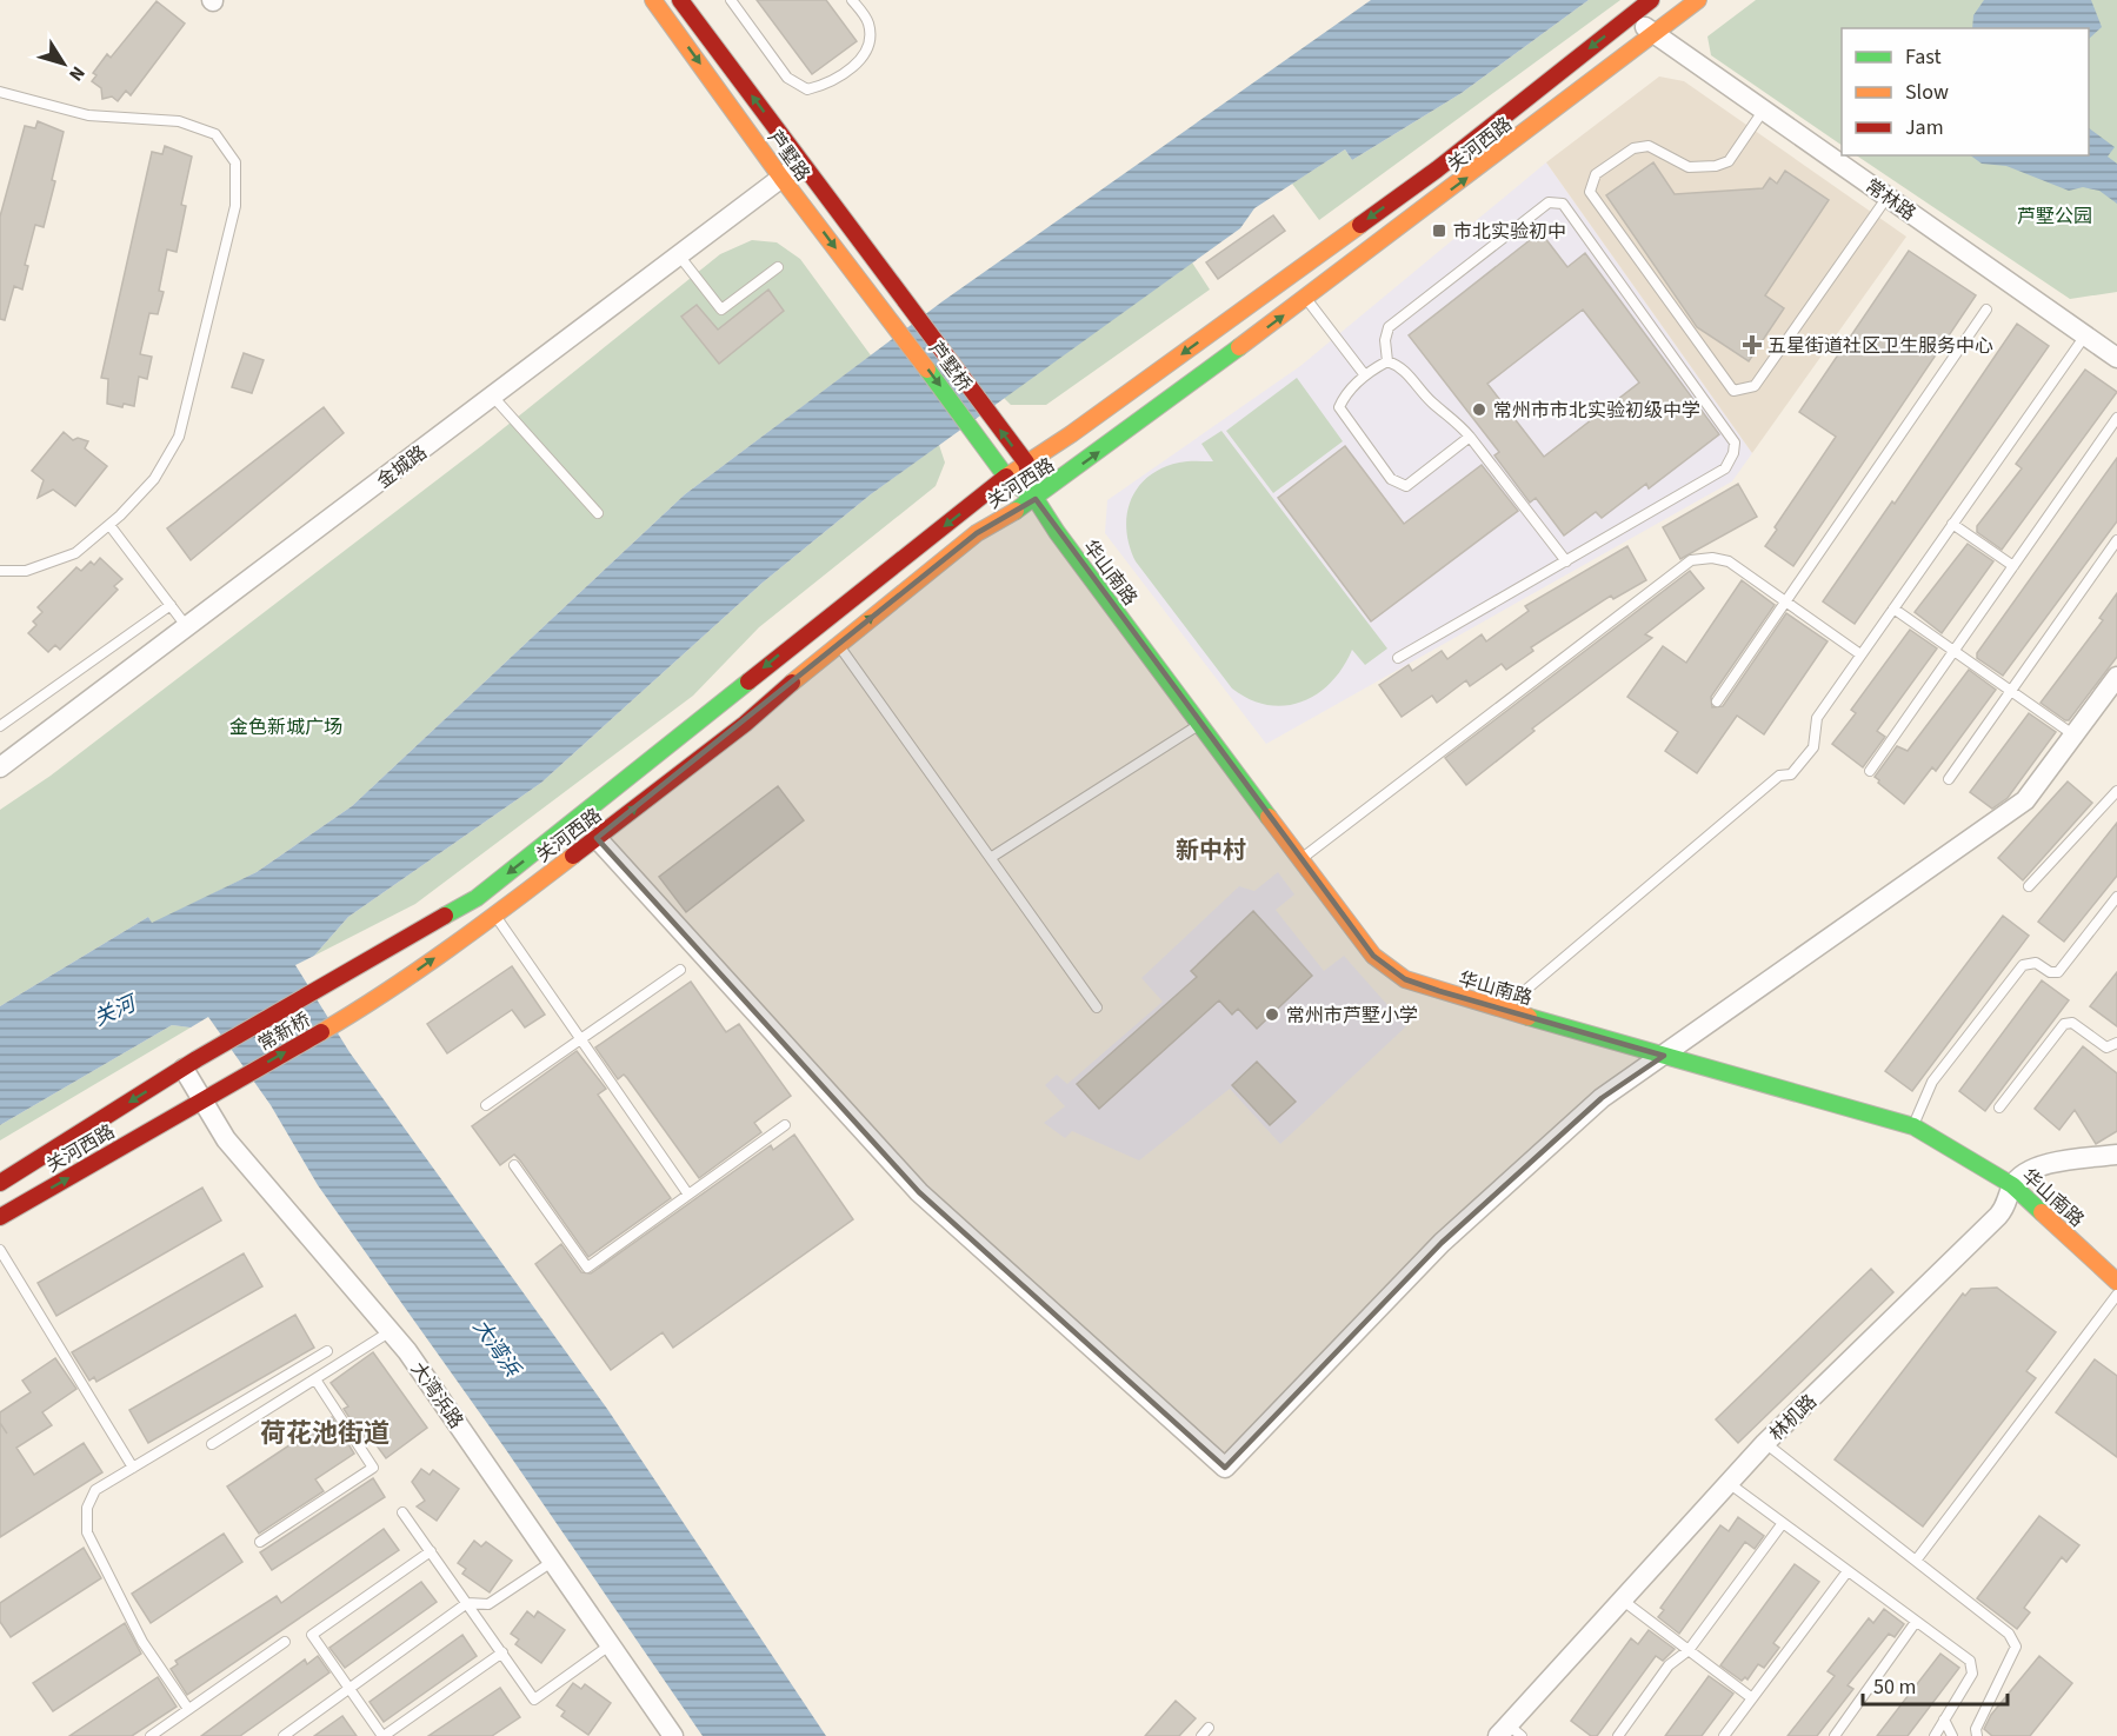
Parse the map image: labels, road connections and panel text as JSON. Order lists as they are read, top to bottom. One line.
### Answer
{"streets":{"main road":["关河西路","芦墅路","芦墅桥","华山南路","常新桥"],"street":["常林路","金城路","大湾浜路","林机路"]},"crossings":[["关河西路","常林路"],["关河西路","芦墅桥"],["关河西路","华山南路"],["关河西路","常新桥"],["关河西路","大湾浜路"],["芦墅路","芦墅桥"],["芦墅路","金城路"],["华山南路","林机路"],["常新桥","大湾浜路"]],"districts":["新中村","荷花池街道"],"water":["关河","大湾浜"],"parks":["芦墅公园","金色新城广场"],"places":{"transit":["市北实验初中"],"health":["五星街道社区卫生服务中心"],"other":["常州市市北实验初级中学","常州市芦墅小学"]},"legend":["Fast","Slow","Jam"],"scale_bar":"50 m","north":"bottom right"}
